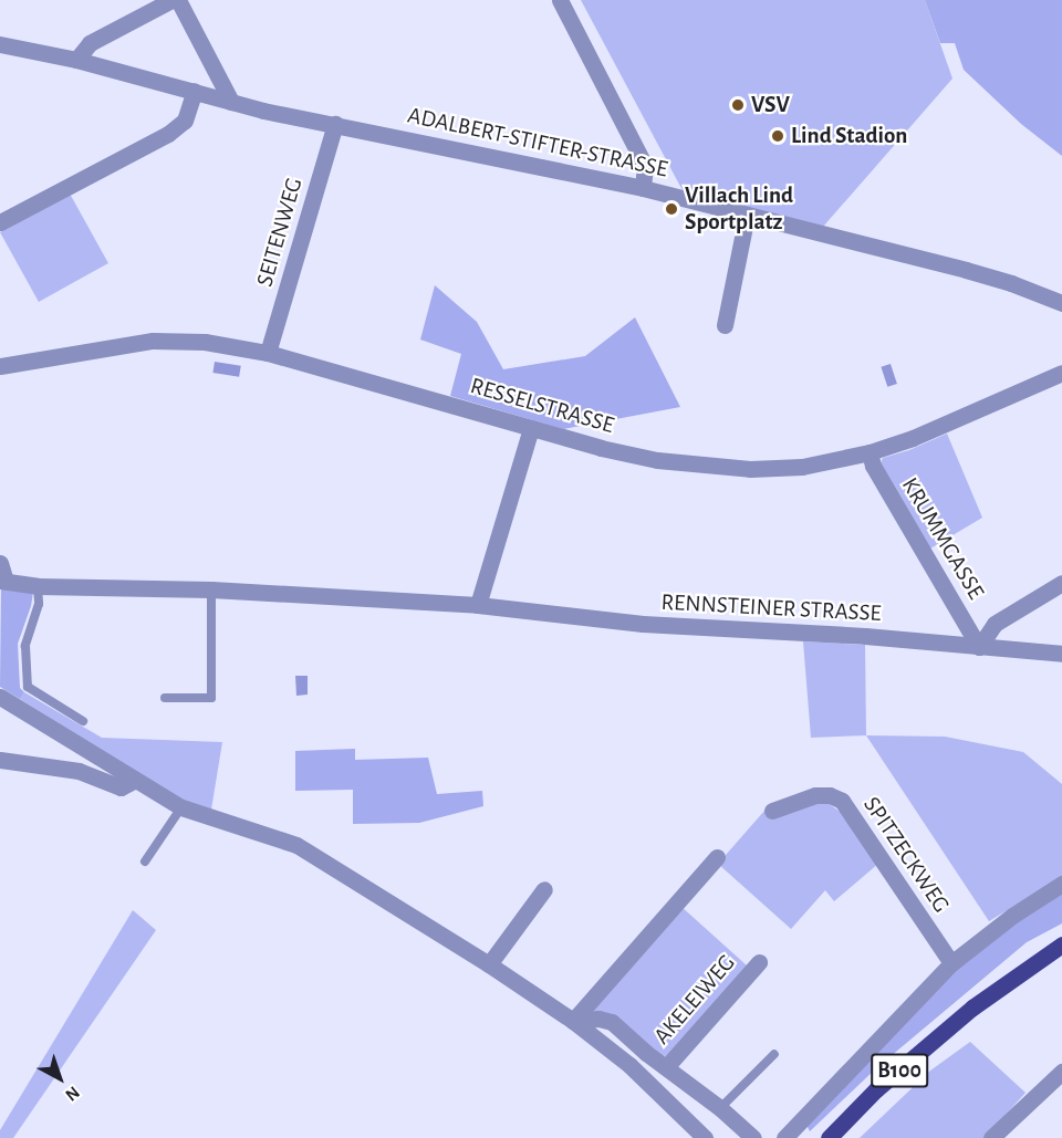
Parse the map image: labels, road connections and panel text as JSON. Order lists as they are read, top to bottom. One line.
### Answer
{"streets":{"main road":["B100"],"street":["ADALBERT-STIFTER-STRASSE","SEITENWEG","RESSELSTRASSE","KRUMMGASSE","RENNSTEINER STRASSE","SPITZECKWEG","AKELEIWEG"]},"crossings":[["ADALBERT-STIFTER-STRASSE","SEITENWEG"],["SEITENWEG","RESSELSTRASSE"],["RESSELSTRASSE","KRUMMGASSE"],["KRUMMGASSE","RENNSTEINER STRASSE"]],"places":["VSV","Lind Stadion","Villach Lind Sportplatz"],"north":"bottom right"}
